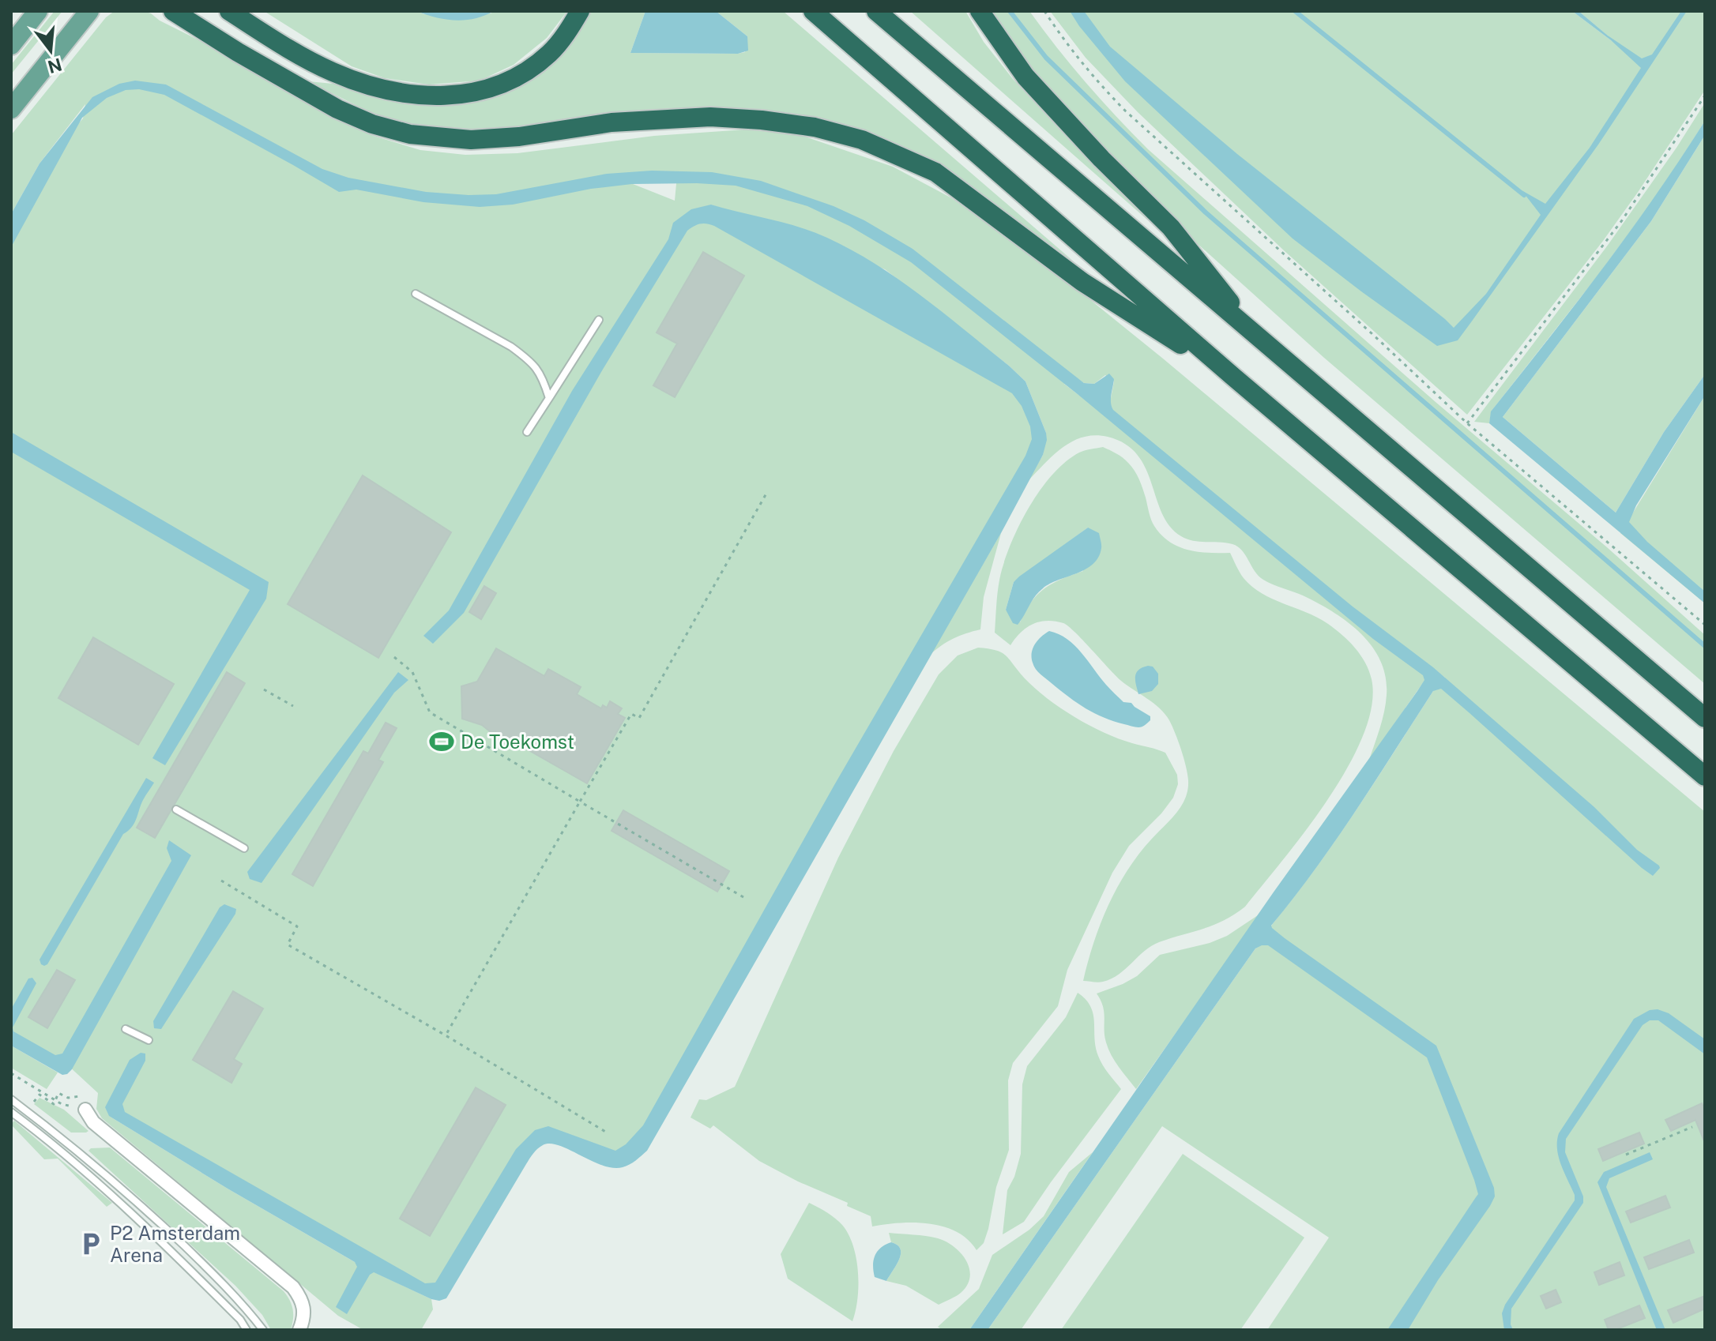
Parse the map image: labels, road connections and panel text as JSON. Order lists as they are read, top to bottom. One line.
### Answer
{"places":{"sports":["De Toekomst"],"parking":["P2 Amsterdam Arena"]},"north":"bottom"}
